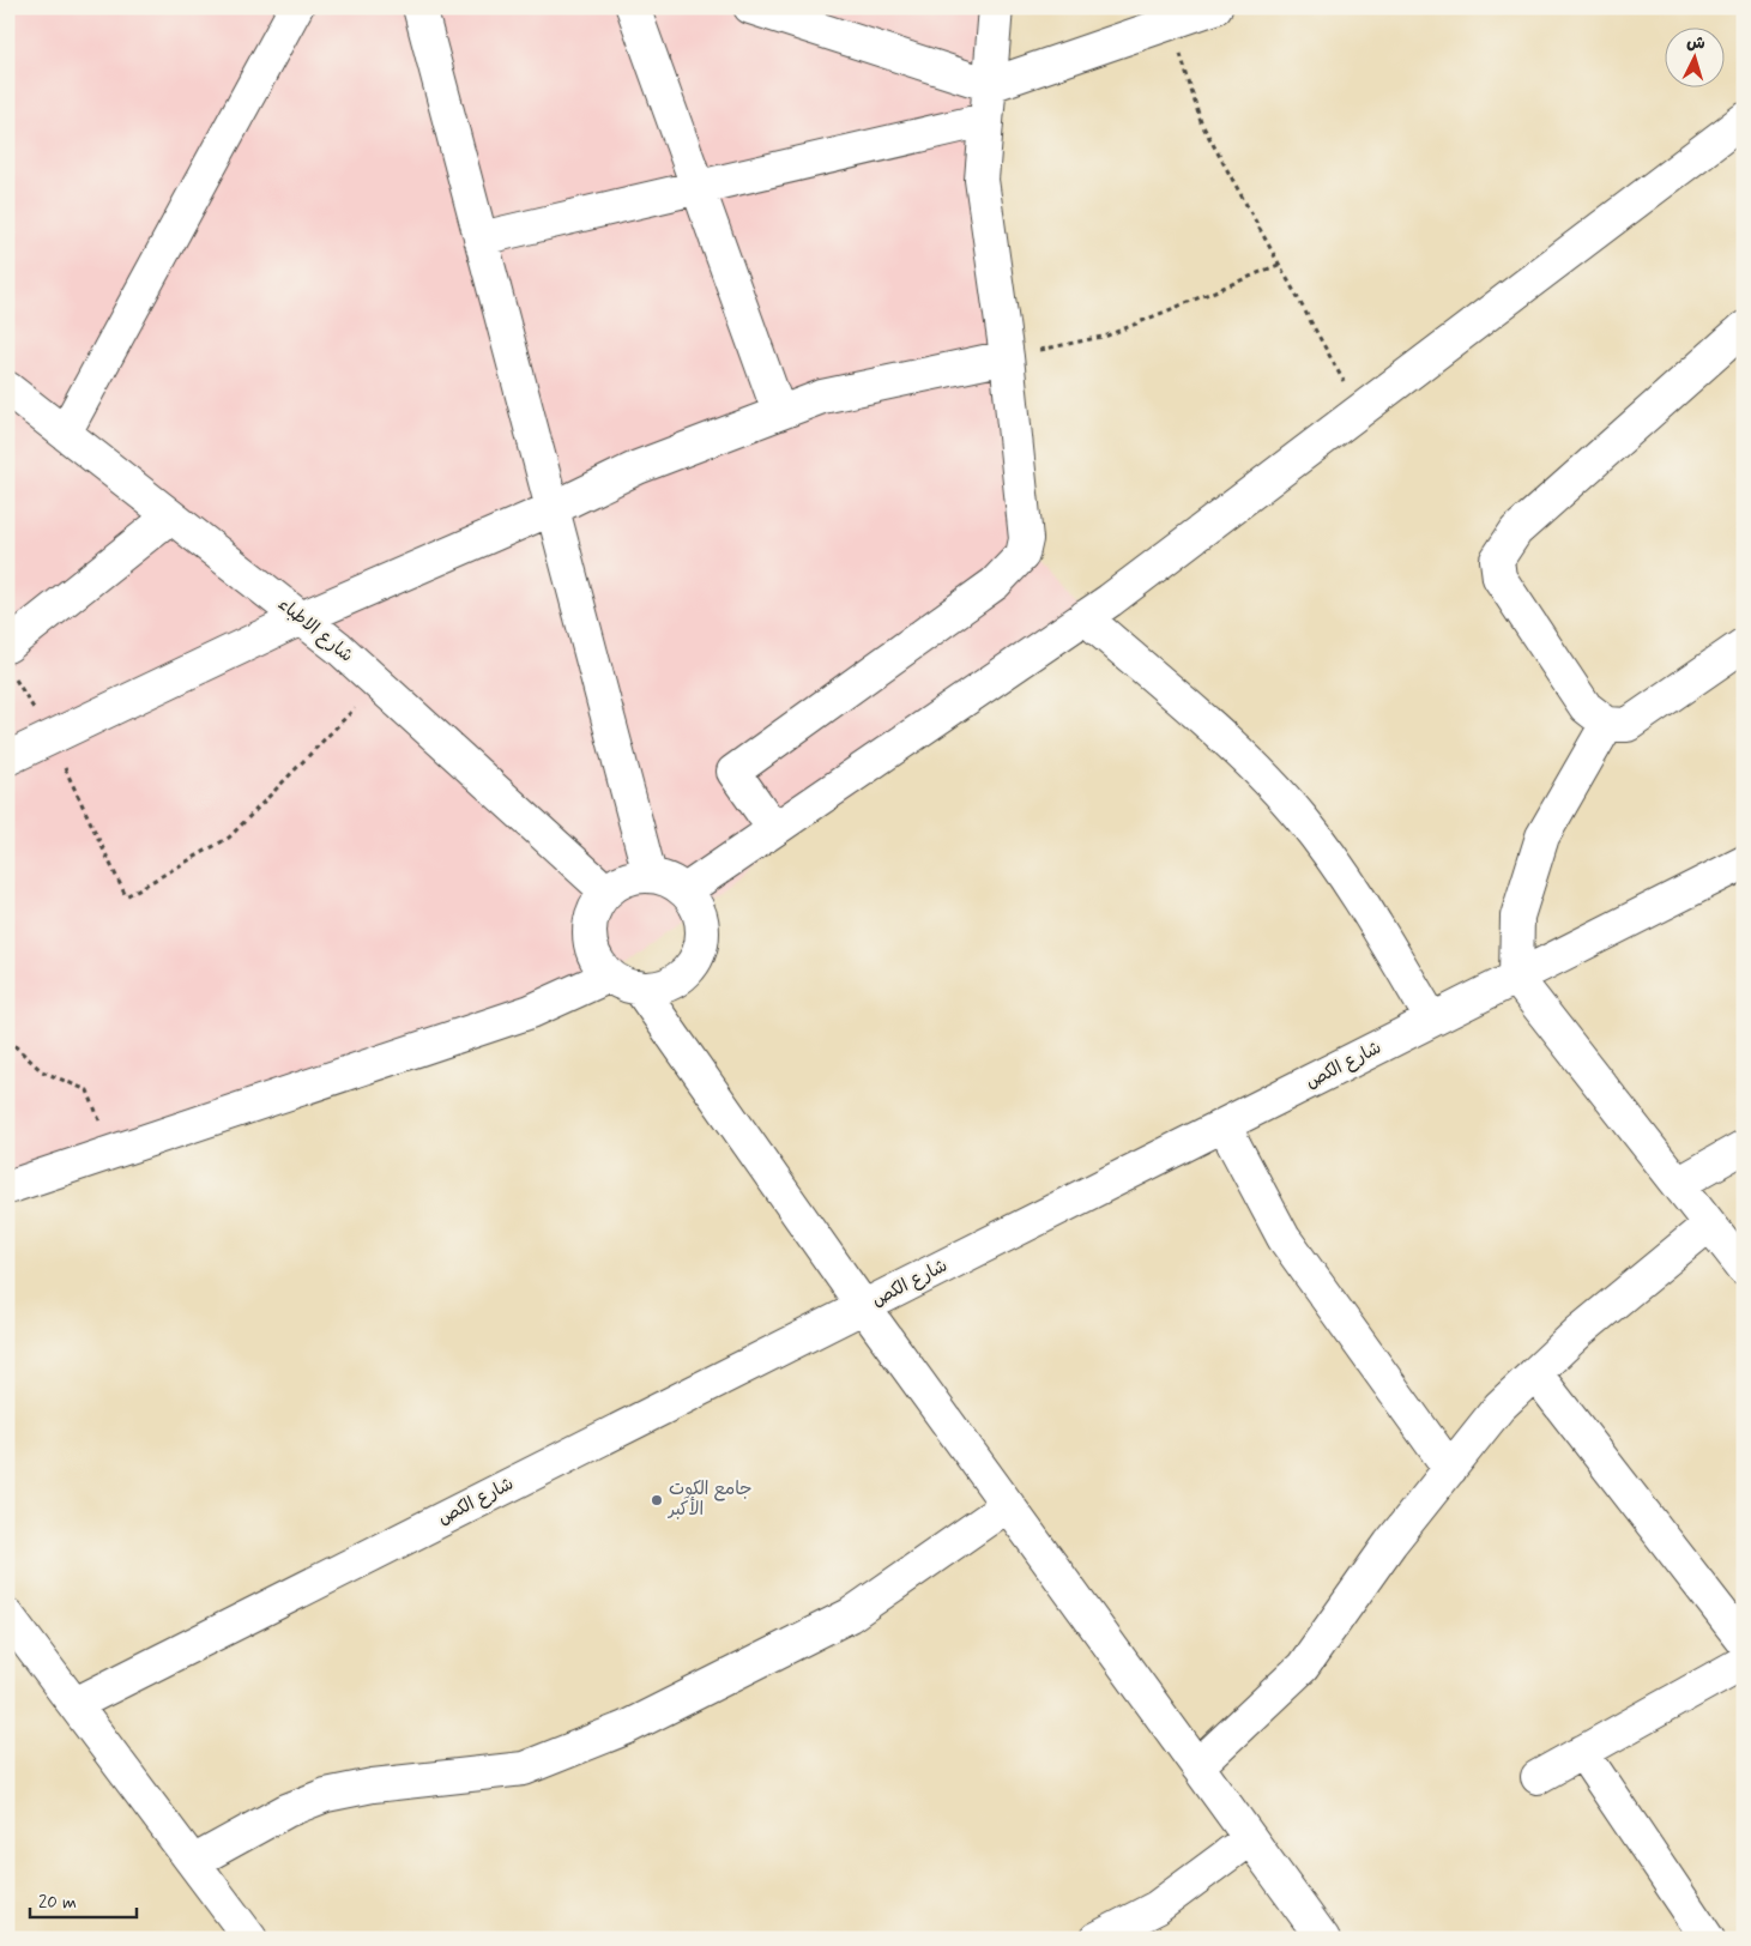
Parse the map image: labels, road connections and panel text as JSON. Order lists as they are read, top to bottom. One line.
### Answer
{"streets":{"street":["شارع الاطباء","شارع الكص"]},"places":["جامع الكوت الأكبر"],"scale_bar":"20 m","north":"top"}
